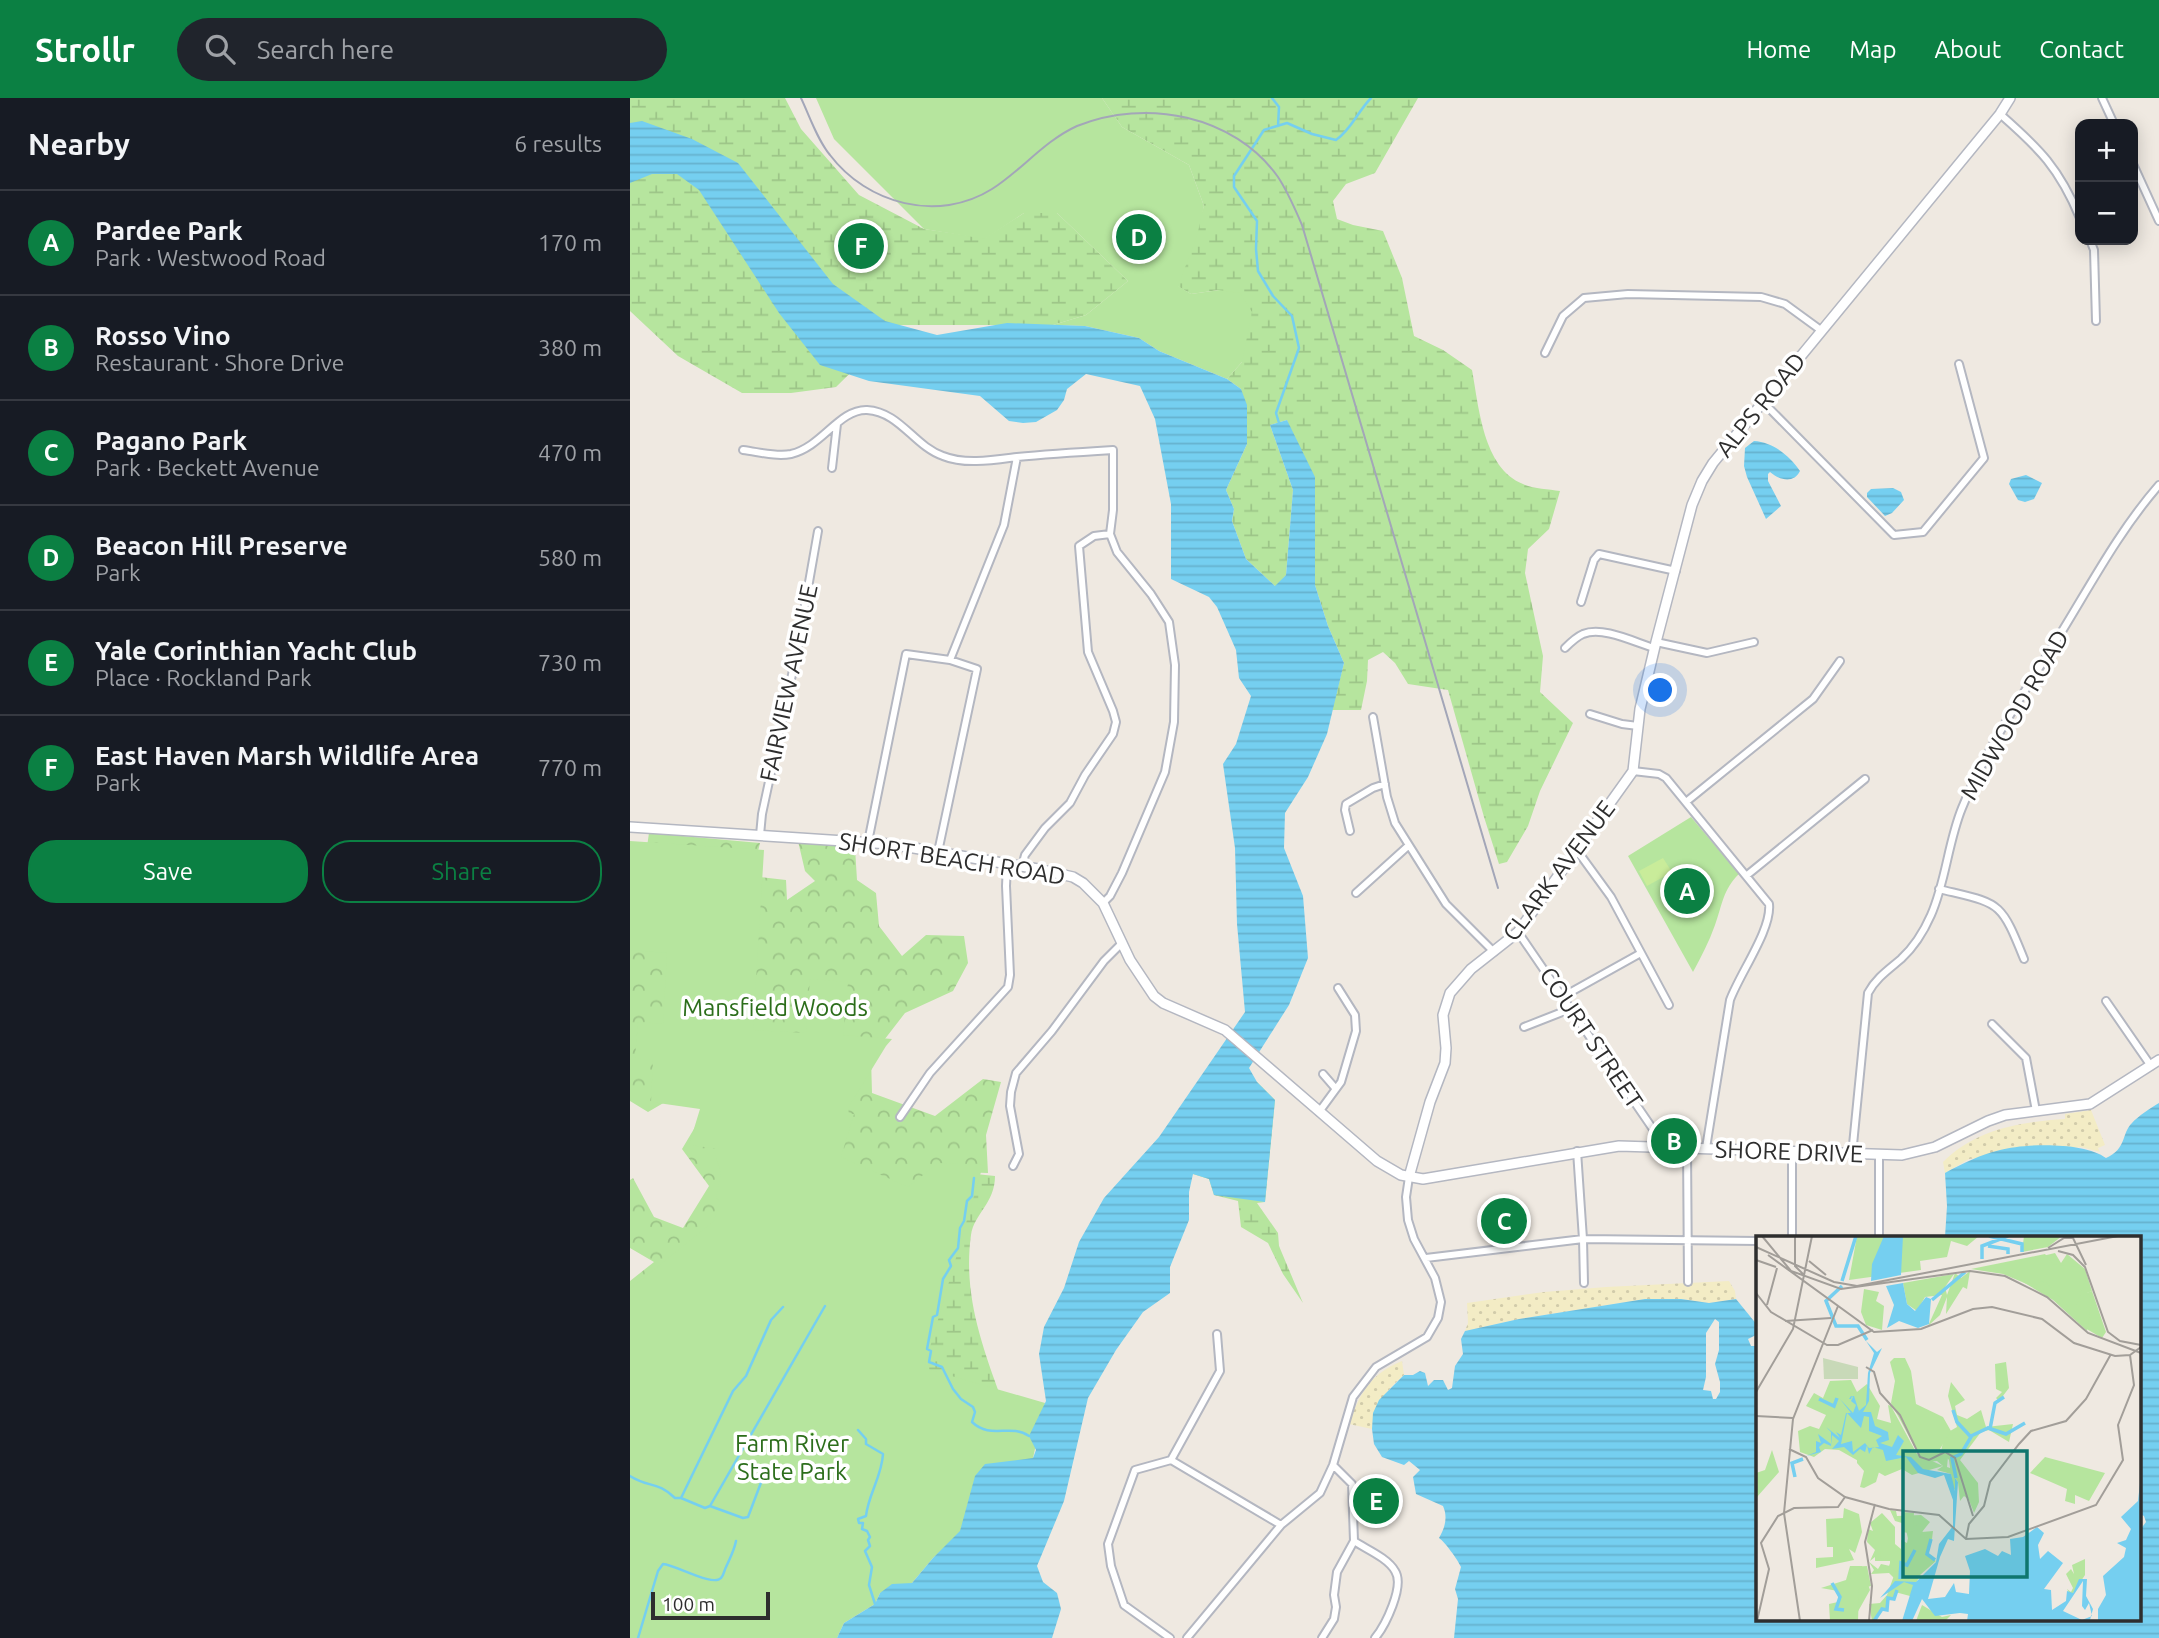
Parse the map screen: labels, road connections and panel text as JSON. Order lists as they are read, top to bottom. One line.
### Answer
{"streets":{"main road":["ALPS ROAD","SHORT BEACH ROAD","CLARK AVENUE","SHORE DRIVE"],"street":["FAIRVIEW AVENUE","MIDWOOD ROAD","COURT STREET"]},"crossings":[["ALPS ROAD","CLARK AVENUE"],["FAIRVIEW AVENUE","SHORT BEACH ROAD"],["MIDWOOD ROAD","SHORE DRIVE"],["SHORT BEACH ROAD","SHORE DRIVE"],["CLARK AVENUE","COURT STREET"],["CLARK AVENUE","SHORE DRIVE"],["COURT STREET","SHORE DRIVE"]],"parks":["Mansfield Woods","Farm River State Park"],"scale_bar":"100 m","page":{"header":"Strollr","search":"Search here","nav":["Home","Map","About","Contact"],"heading":["Nearby","6 results"],"map_buttons":["+","−"],"list":[{"mark":"A","name":"Pardee Park","note":"Park · Westwood Road","value":"170 m"},{"mark":"B","name":"Rosso Vino","note":"Restaurant · Shore Drive","value":"380 m"},{"mark":"C","name":"Pagano Park","note":"Park · Beckett Avenue","value":"470 m"},{"mark":"D","name":"Beacon Hill Preserve","note":"Park","value":"580 m"},{"mark":"E","name":"Yale Corinthian Yacht Club","note":"Place · Rockland Park","value":"730 m"},{"mark":"F","name":"East Haven Marsh Wildlife Area","note":"Park","value":"770 m"}],"pins":["D","F","A","B","C","E"],"buttons":["Save","Share"],"scale":"100 m"}}
